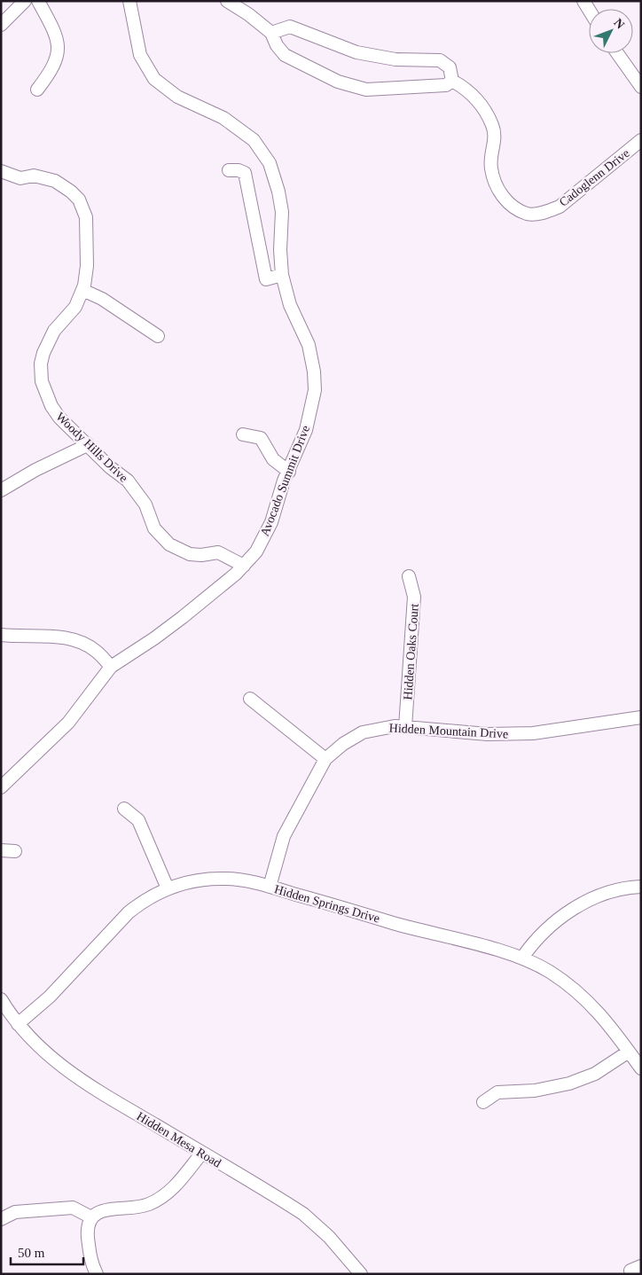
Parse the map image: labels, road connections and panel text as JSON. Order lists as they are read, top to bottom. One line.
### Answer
{"streets":{"street":["Cadoglenn Drive","Woody Hills Drive","Avocado Summit Drive","Hidden Oaks Court","Hidden Mountain Drive","Hidden Springs Drive","Hidden Mesa Road"]},"crossings":[["Woody Hills Drive","Avocado Summit Drive"],["Hidden Oaks Court","Hidden Mountain Drive"],["Hidden Mountain Drive","Hidden Springs Drive"],["Hidden Springs Drive","Hidden Mesa Road"]],"scale_bar":"50 m","north":"top right"}
